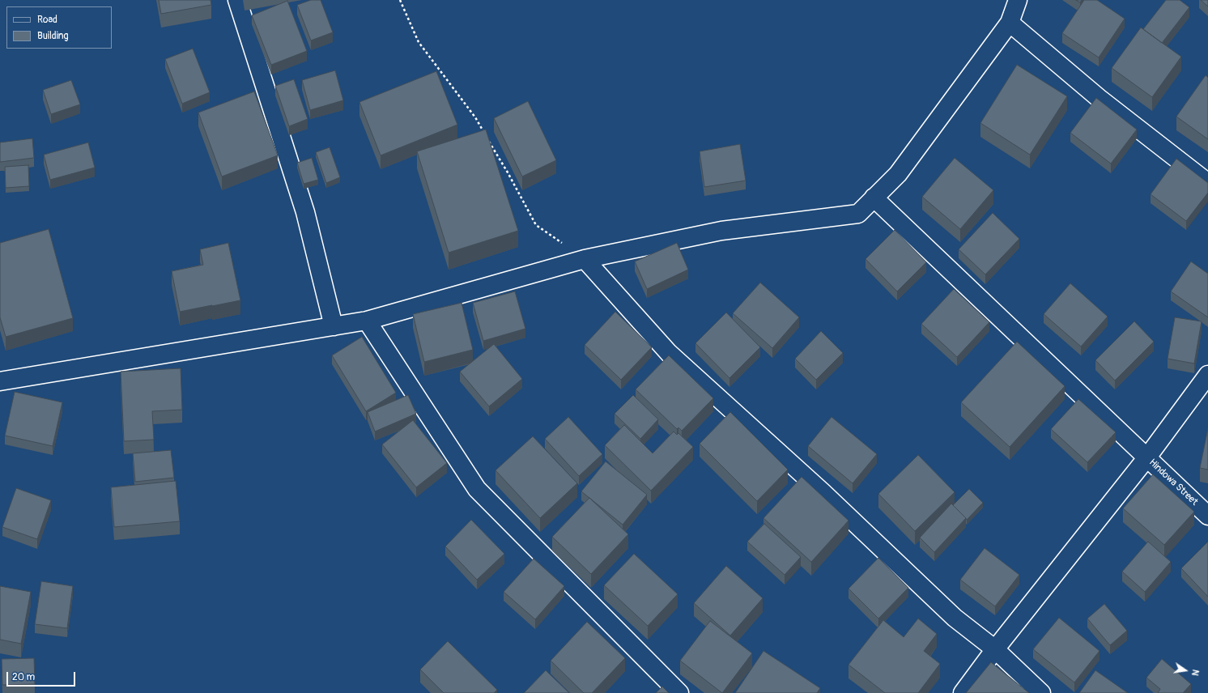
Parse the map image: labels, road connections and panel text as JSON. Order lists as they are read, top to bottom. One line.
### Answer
{"streets":{"street":["Hindowa Street"]},"legend":["Road","Building"],"scale_bar":"20 m","north":"right"}
